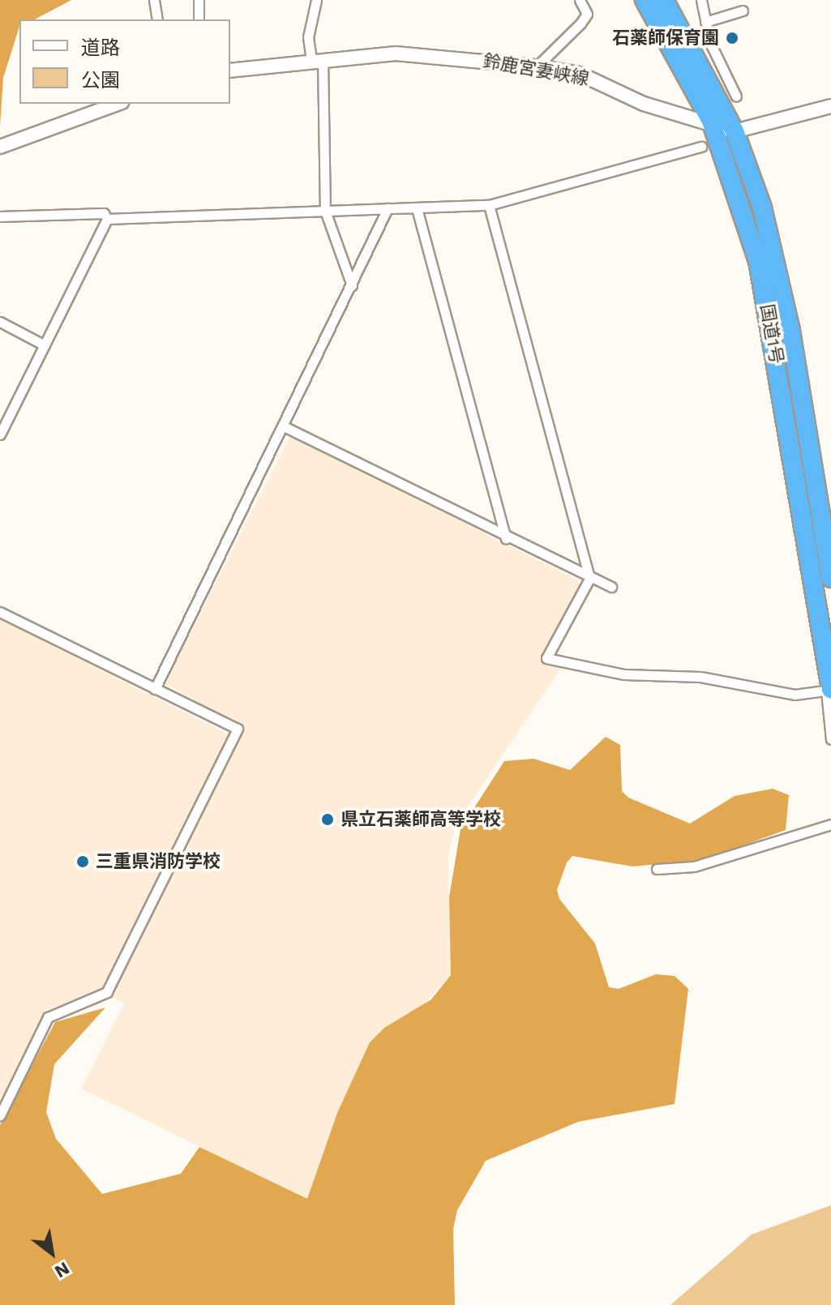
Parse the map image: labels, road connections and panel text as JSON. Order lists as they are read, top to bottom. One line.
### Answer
{"streets":{"highway":["国道1号"],"main road":["鈴鹿宮妻峡線"]},"crossings":[["鈴鹿宮妻峡線","国道1号"]],"places":["石薬師保育園","県立石薬師高等学校","三重県消防学校"],"legend":["道路","公園"],"north":"bottom right"}
